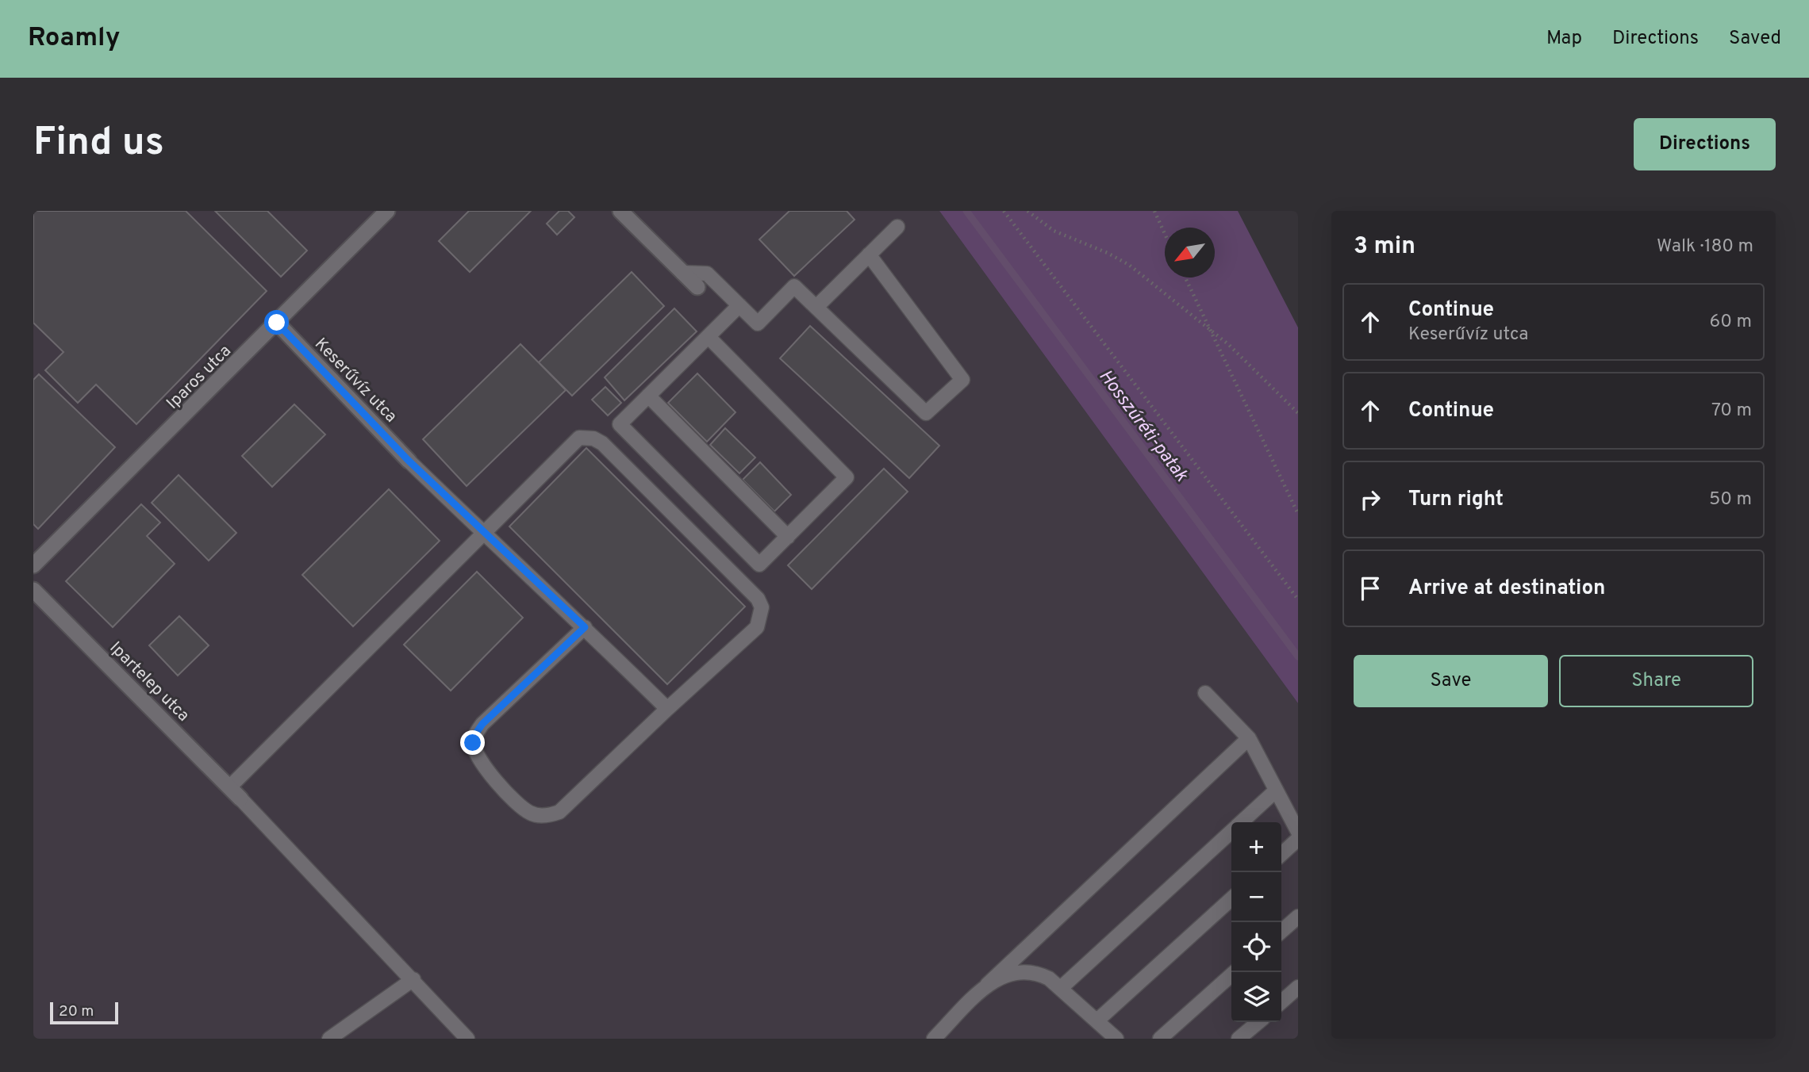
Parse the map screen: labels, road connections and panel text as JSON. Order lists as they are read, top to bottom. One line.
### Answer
{"streets":{"street":["Iparos utca","Keserűvíz utca","Ipartelep utca"]},"crossings":[["Iparos utca","Keserűvíz utca"]],"water":["Hosszúréti-patak"],"scale_bar":"20 m","north":"bottom left","page":{"header":"Roamly","nav":["Map","Directions","Saved"],"buttons":["Directions",["Save","Share"]],"title":"Find us","heading":["3 min","Walk · 180 m"],"list":[["Continue","Keserűvíz utca","60 m"],["Continue","70 m"],["Turn right","50 m"],"Arrive at destination"],"map_buttons":["+","−"],"scale":"20 m"}}
